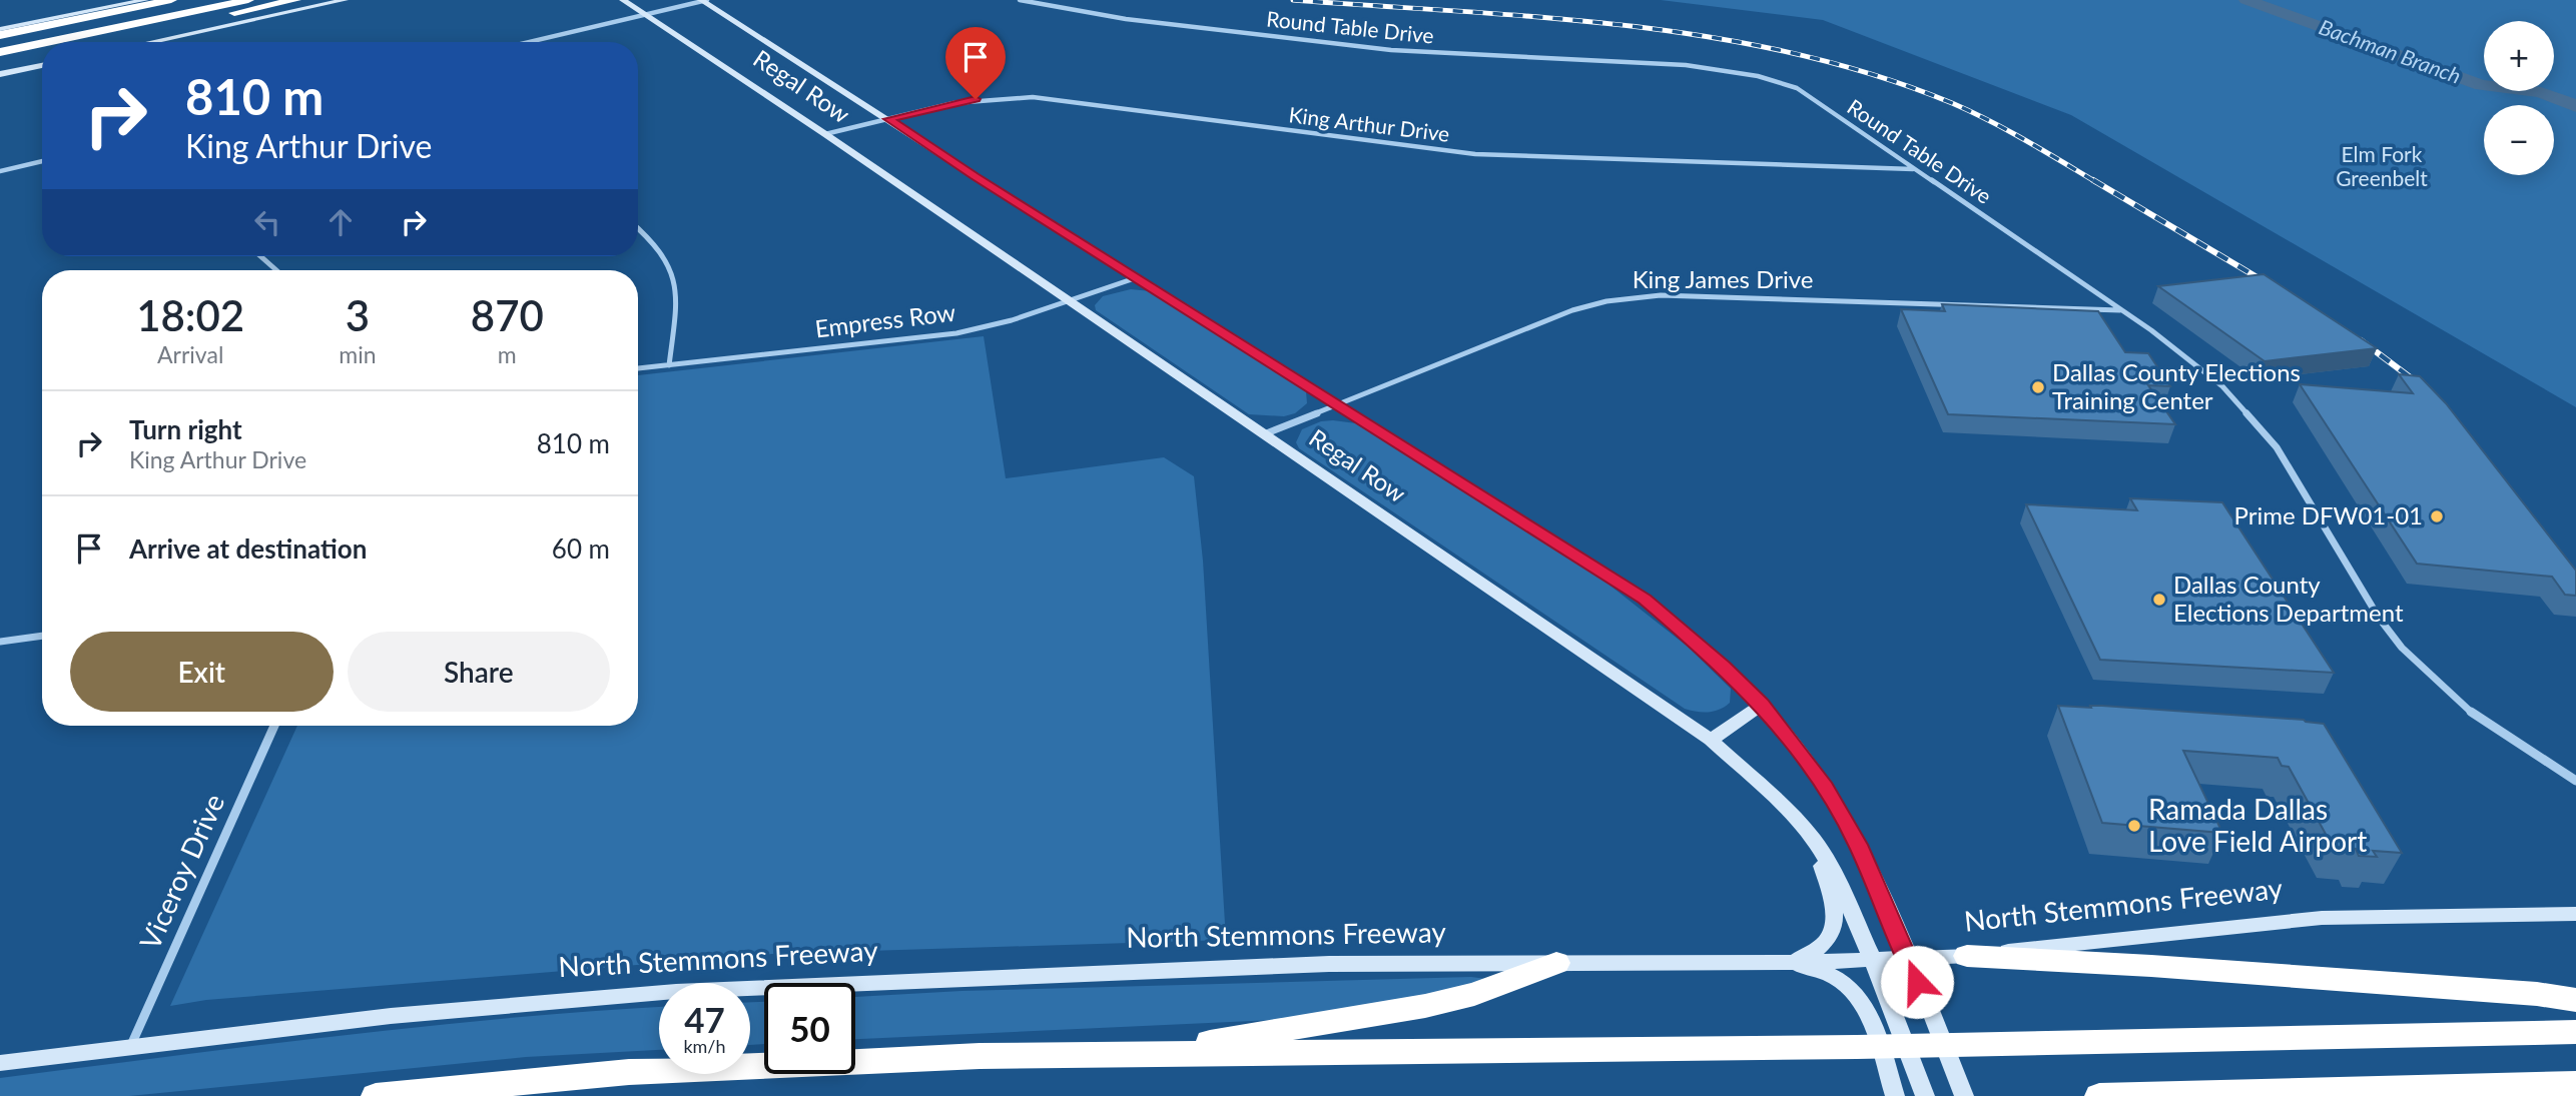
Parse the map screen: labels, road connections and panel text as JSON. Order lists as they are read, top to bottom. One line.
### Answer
{"streets":{"main road":["Regal Row","North Stemmons Freeway"],"street":["Round Table Drive","King Arthur Drive","King James Drive","Empress Row","Viceroy Drive"]},"crossings":[["Round Table Drive","King Arthur Drive"],["Round Table Drive","King James Drive"],["Regal Row","King Arthur Drive"],["Regal Row","King James Drive"],["Regal Row","Empress Row"],["Regal Row","North Stemmons Freeway"],["Viceroy Drive","North Stemmons Freeway"]],"water":["Bachman Branch"],"parks":["Elm Fork Greenbelt"],"places":["Dallas County Elections Training Center","Prime DFW01-01","Dallas County Elections Department","Ramada Dallas Love Field Airport"],"page":{"map_buttons":["+","−"],"turn":["810 m","King Arthur Drive"],"eta":["18:02","Arrival","3","min","870","m"],"list":[{"name":"Turn right","note":"King Arthur Drive","value":"810 m"},{"name":"Arrive at destination","value":"60 m"}],"buttons":["Exit","Share"],"speed":"47 km/h","limit":"50"}}
